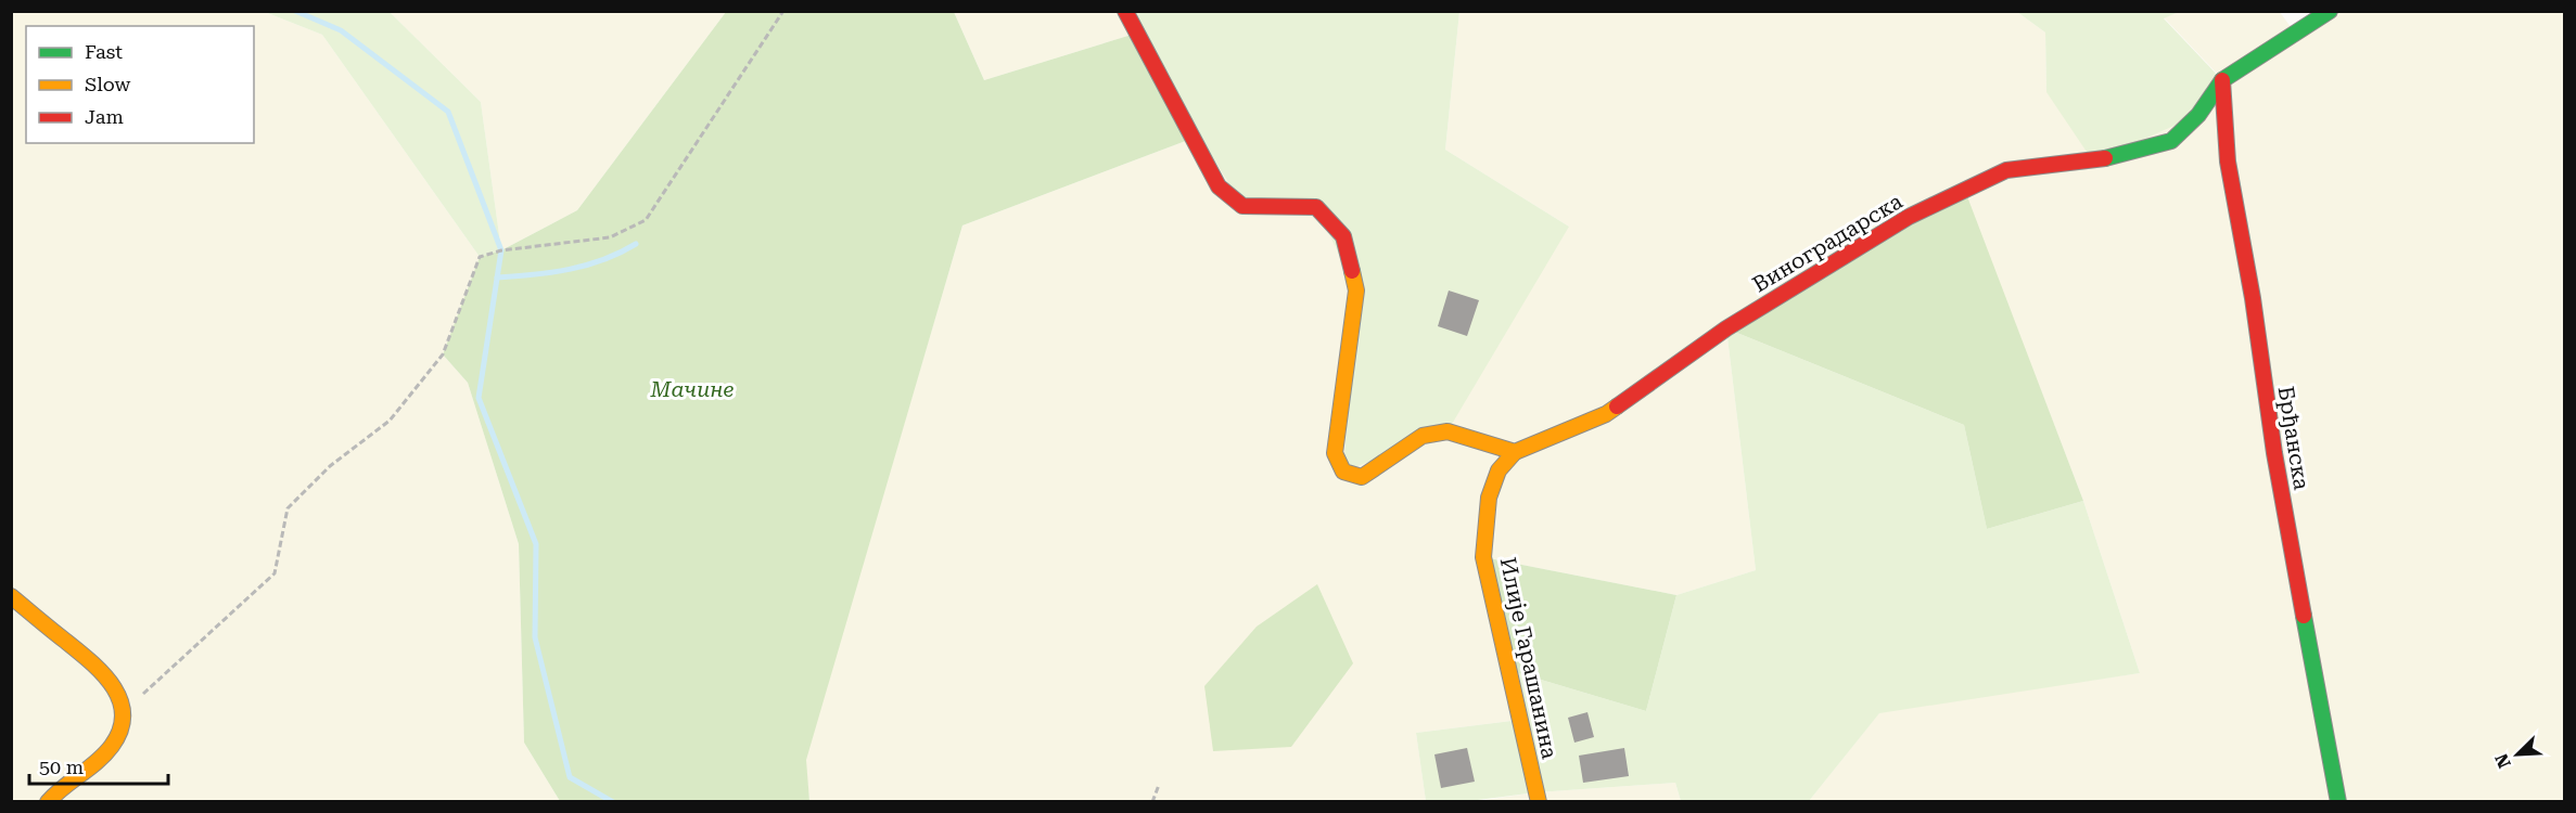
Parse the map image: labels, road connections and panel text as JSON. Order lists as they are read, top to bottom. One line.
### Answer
{"streets":{"street":["Виноградарска","Брђанска","Илије Гарашанина"]},"crossings":[["Виноградарска","Брђанска"],["Виноградарска","Илије Гарашанина"]],"parks":["Мачине"],"legend":["Fast","Slow","Jam"],"scale_bar":"50 m","north":"bottom left"}
